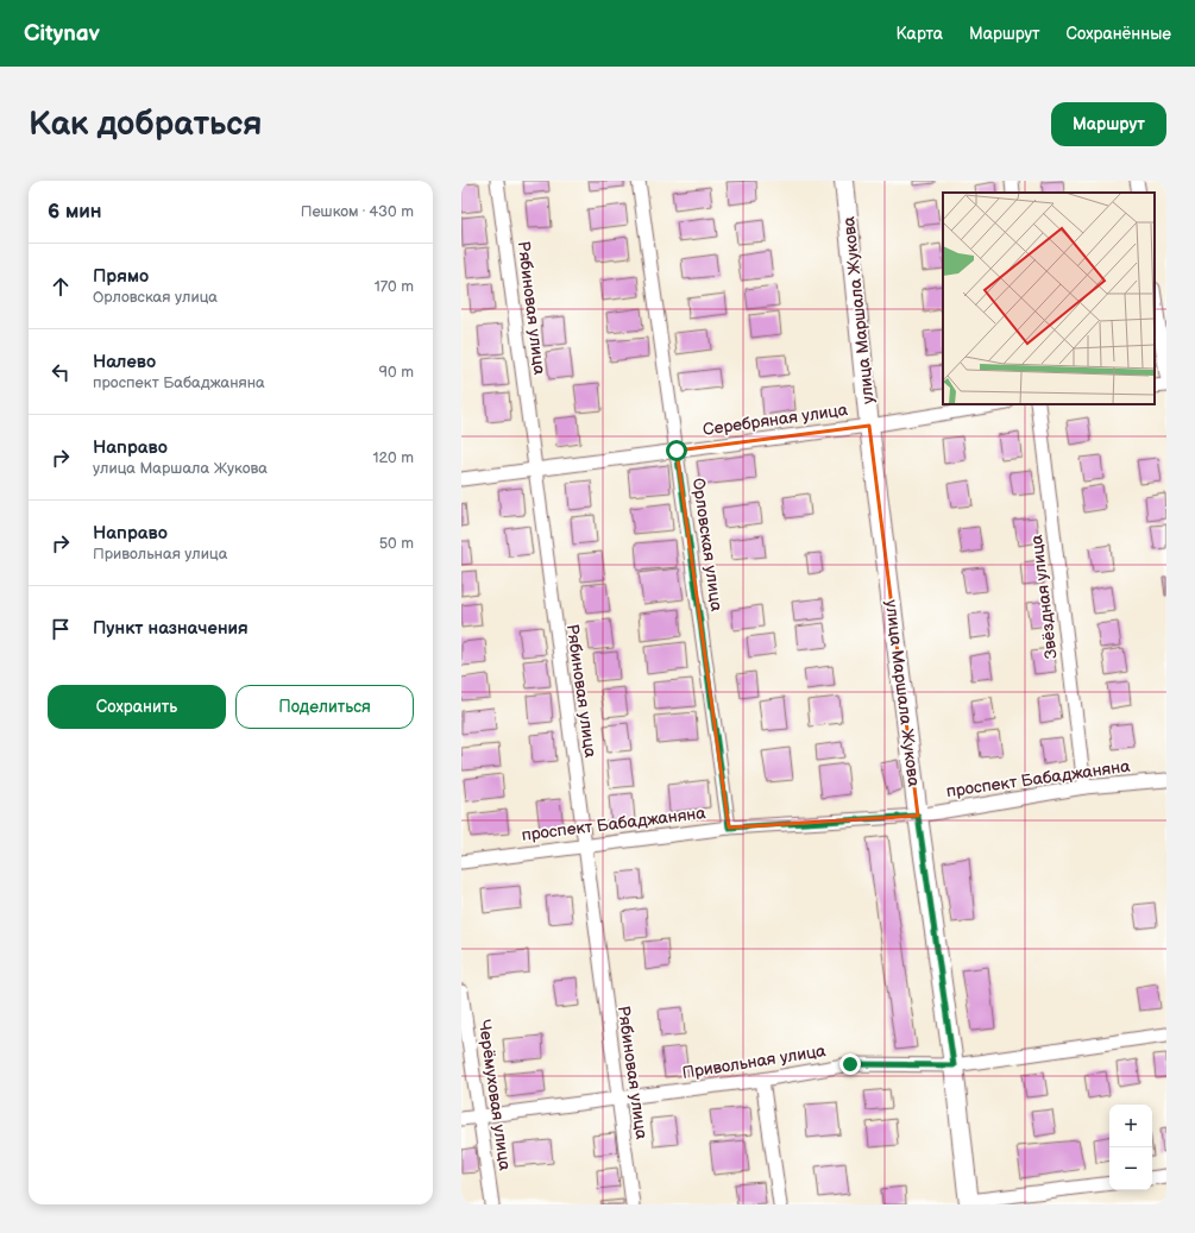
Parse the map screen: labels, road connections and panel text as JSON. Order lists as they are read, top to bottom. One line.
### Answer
{"streets":{"main road":["улица Маршала Жукова"],"street":["Рябиновая улица","Серебряная улица","Орловская улица","Звёздная улица","проспект Бабаджаняна","Привольная улица","Черёмуховая улица"]},"crossings":[["Рябиновая улица","Серебряная улица"],["Рябиновая улица","проспект Бабаджаняна"],["Рябиновая улица","Привольная улица"],["улица Маршала Жукова","Серебряная улица"],["улица Маршала Жукова","проспект Бабаджаняна"],["улица Маршала Жукова","Привольная улица"],["Серебряная улица","Орловская улица"],["Орловская улица","проспект Бабаджаняна"],["Звёздная улица","проспект Бабаджаняна"],["Привольная улица","Черёмуховая улица"]],"page":{"header":"Citynav","nav":["Карта","Маршрут","Сохранённые"],"buttons":["Маршрут",["Сохранить","Поделиться"]],"title":"Как добраться","heading":["6 мин","Пешком · 430 m"],"list":[["Прямо","Орловская улица","170 m"],["Налево","проспект Бабаджаняна","90 m"],["Направо","улица Маршала Жукова","120 m"],["Направо","Привольная улица","50 m"],"Пункт назначения"],"map_buttons":["+","−"]}}
